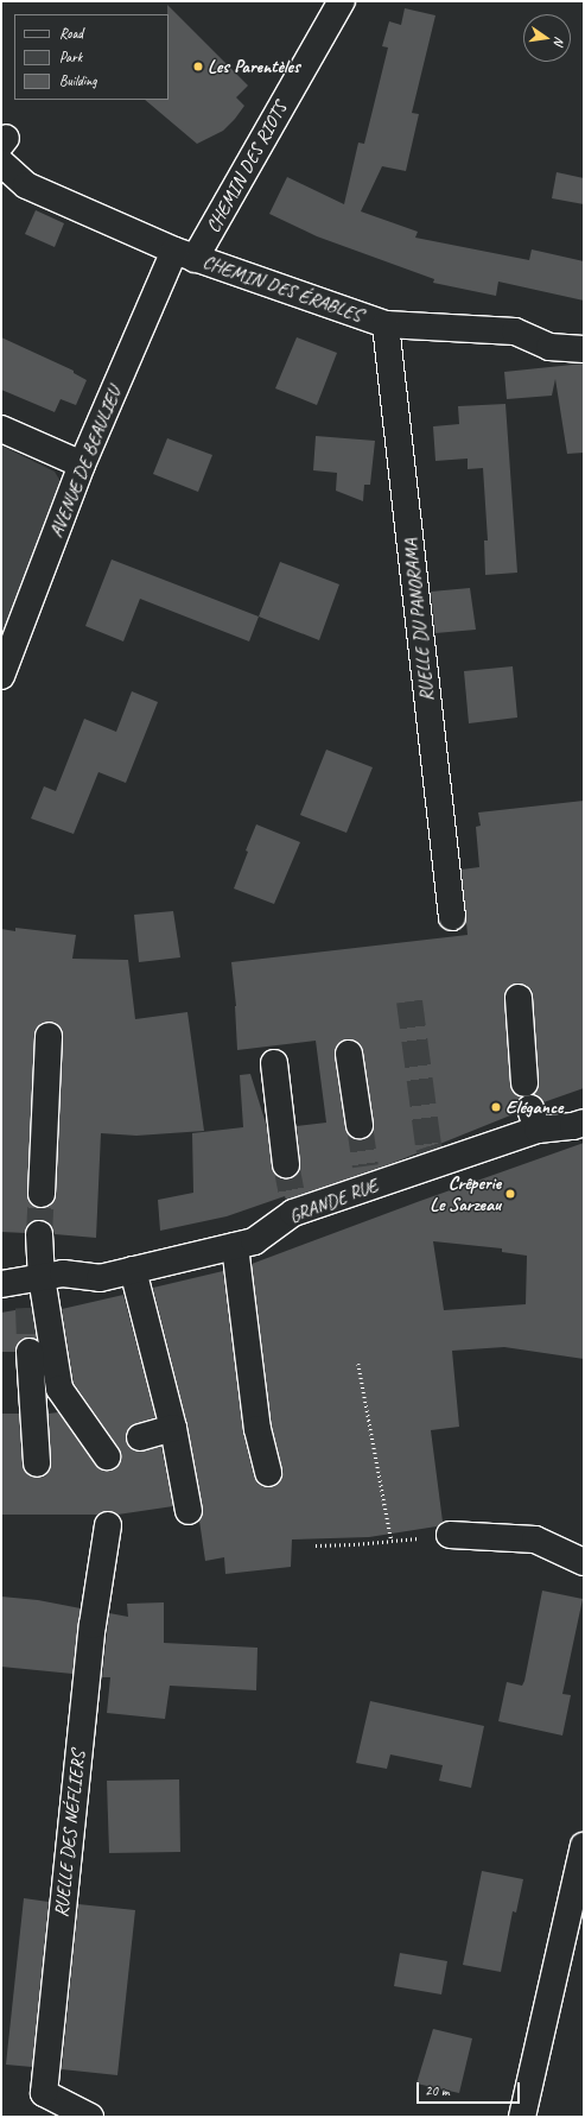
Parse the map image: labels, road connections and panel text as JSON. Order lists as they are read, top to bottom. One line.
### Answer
{"streets":{"street":["CHEMIN DES RIOTS","CHEMIN DES ÉRABLES","AVENUE DE BEAULIEU","RUELLE DU PANORAMA","GRANDE RUE","RUELLE DES NÉFLIERS"]},"crossings":[["CHEMIN DES RIOTS","CHEMIN DES ÉRABLES"],["CHEMIN DES RIOTS","AVENUE DE BEAULIEU"],["CHEMIN DES ÉRABLES","AVENUE DE BEAULIEU"],["CHEMIN DES ÉRABLES","RUELLE DU PANORAMA"]],"places":["Les Parentèles","Elégance","Crêperie Le Sarzeau"],"legend":["Road","Park","Building"],"scale_bar":"20 m","north":"right"}
